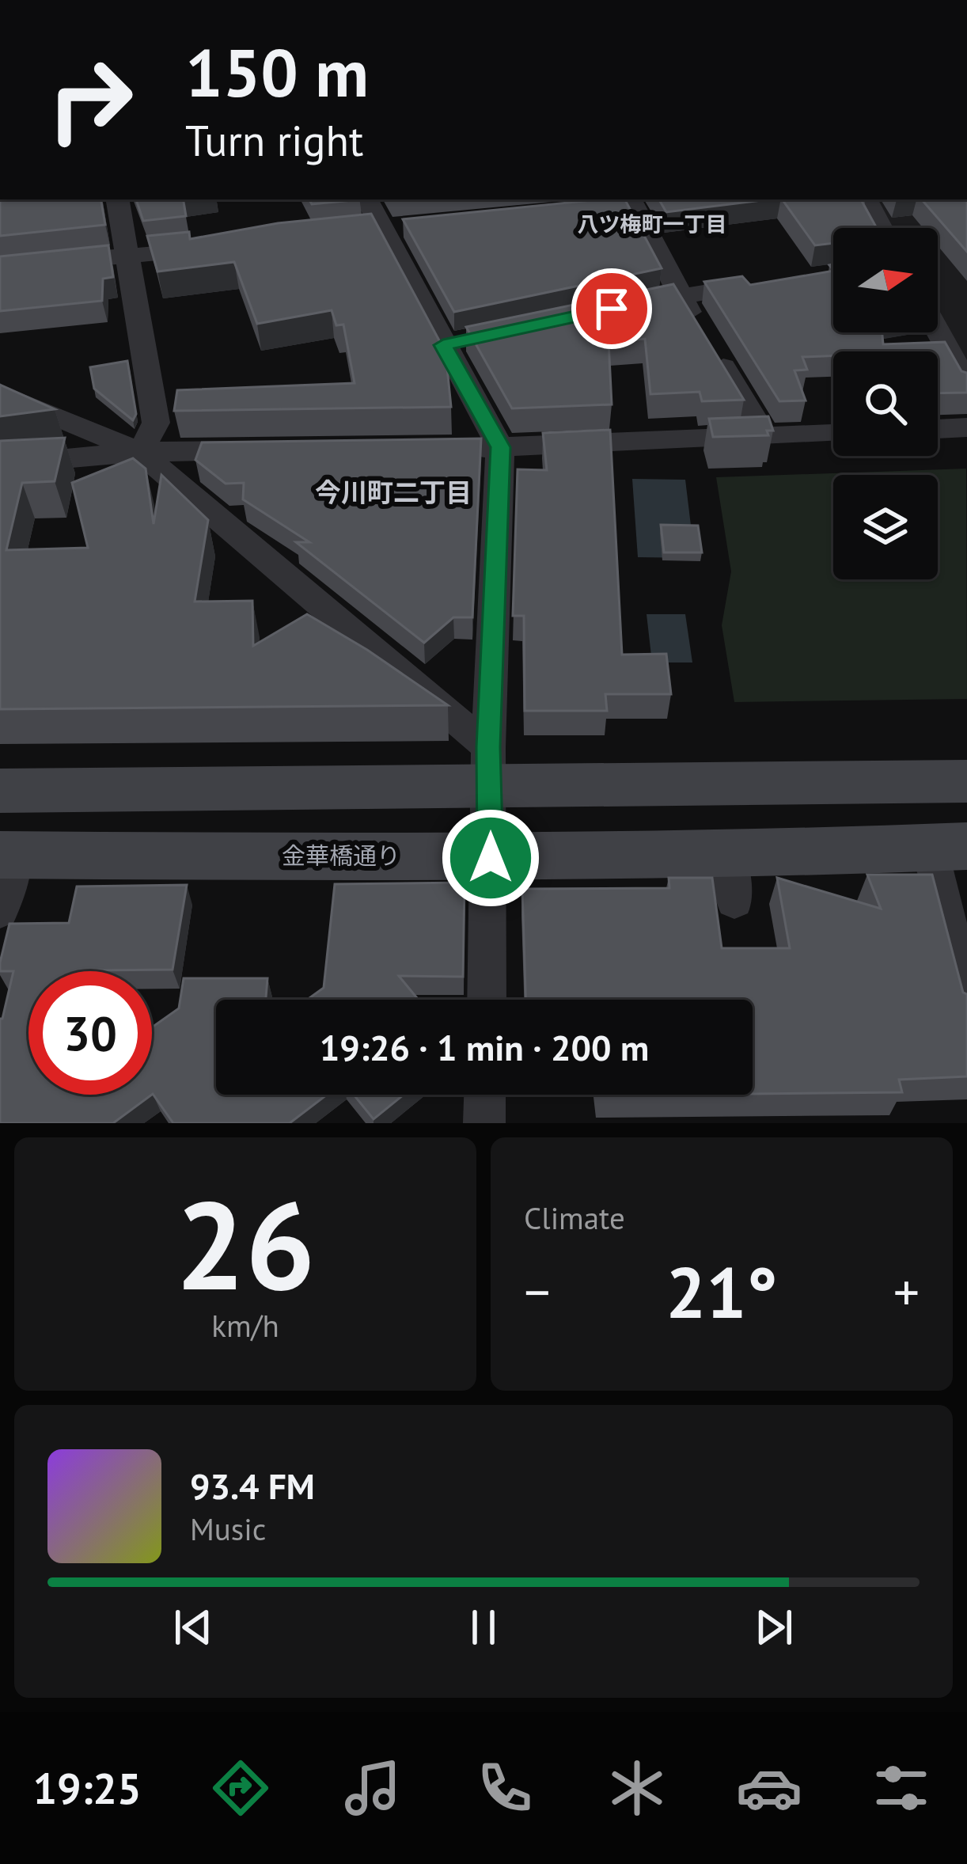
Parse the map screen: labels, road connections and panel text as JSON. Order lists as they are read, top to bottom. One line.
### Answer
{"streets":{"main road":["金華橋通り"]},"districts":["八ツ梅町一丁目","今川町二丁目"],"north":"right","page":{"turn":["150 m","Turn right"],"limit":"30","trip":"19:26 · 1 min · 200 m","tile":[["26","km/h"],"Climate"],"heat":["−","21°","+"],"song":["93.4 FM","Music"],"tabs":"19:25"}}
